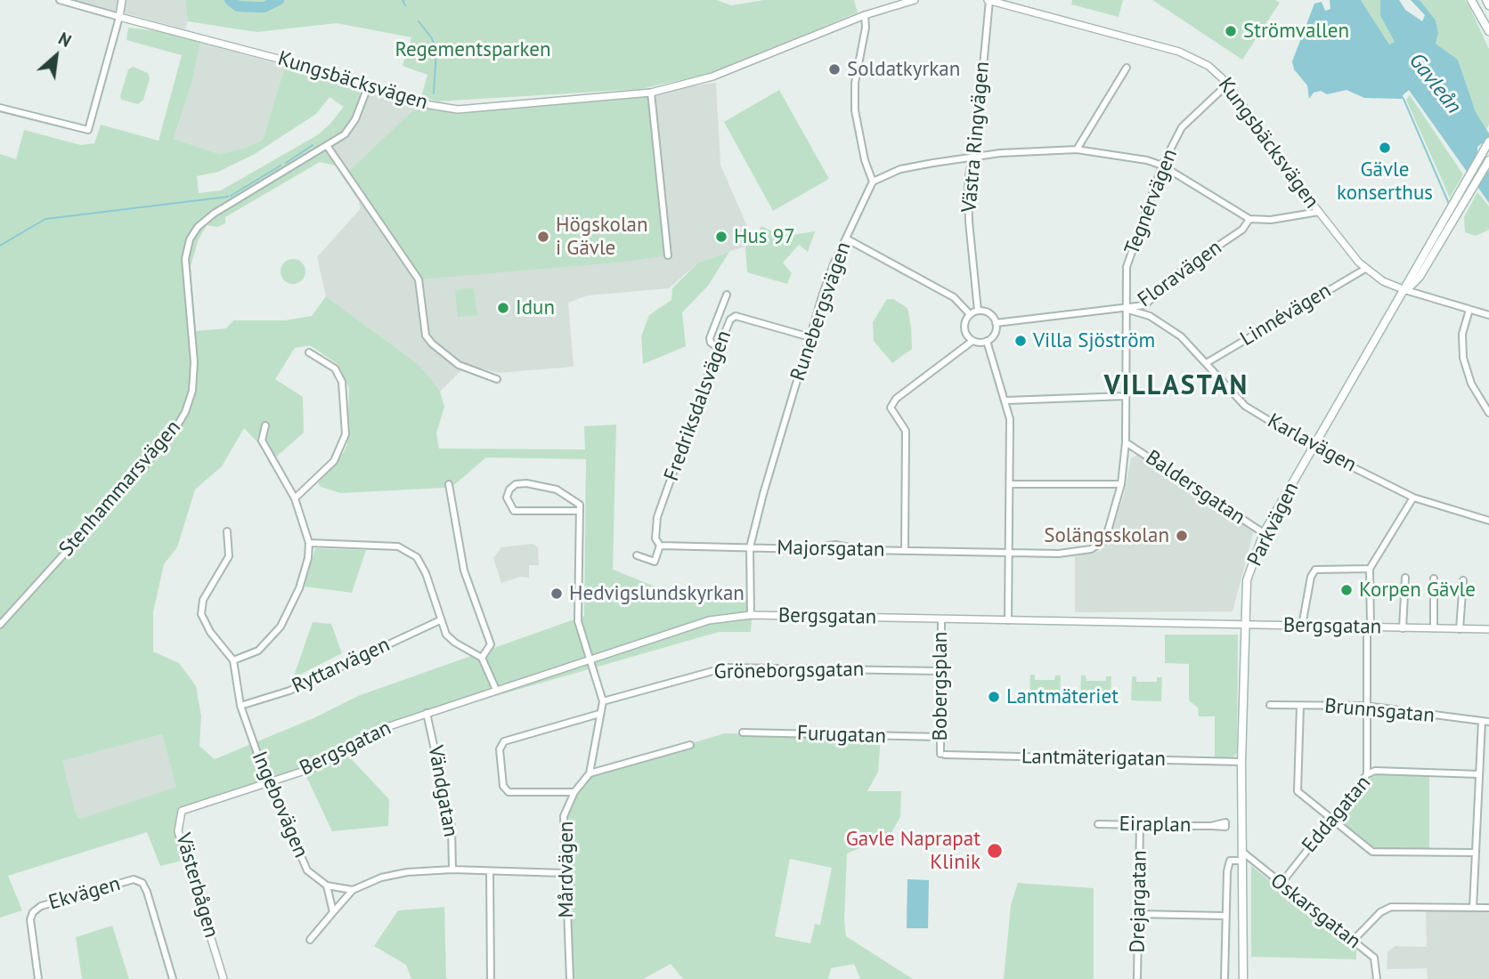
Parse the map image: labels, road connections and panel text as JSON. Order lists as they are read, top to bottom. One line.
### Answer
{"streets":{"main road":["Parkvägen"],"street":["Kungsbäcksvägen","Västra Ringvägen","Tegnérvägen","Floravägen","Runebergsvägen","Linnévägen","Fredriksdalsvägen","Karlavägen","Baldersgatan","Stenhammarsvägen","Majorsgatan","Bergsgatan","Ryttarvägen","Gröneborgsgatan","Bobergsplan","Brunnsgatan","Furugatan","Lantmäterigatan","Vändgatan","Ingebovägen","Eddagatan","Eiraplan","Mårdvägen","Västerbågen","Ekvägen","Drejargatan","Oskarsgatan"]},"crossings":[["Kungsbäcksvägen","Västra Ringvägen"],["Kungsbäcksvägen","Tegnérvägen"],["Kungsbäcksvägen","Linnévägen"],["Kungsbäcksvägen","Stenhammarsvägen"],["Kungsbäcksvägen","Parkvägen"],["Västra Ringvägen","Floravägen"],["Tegnérvägen","Floravägen"],["Tegnérvägen","Karlavägen"],["Tegnérvägen","Baldersgatan"],["Tegnérvägen","Majorsgatan"],["Floravägen","Karlavägen"],["Runebergsvägen","Fredriksdalsvägen"],["Runebergsvägen","Majorsgatan"],["Runebergsvägen","Bergsgatan"],["Linnévägen","Karlavägen"],["Fredriksdalsvägen","Majorsgatan"],["Karlavägen","Parkvägen"],["Baldersgatan","Parkvägen"],["Parkvägen","Bergsgatan"],["Parkvägen","Lantmäterigatan"],["Parkvägen","Oskarsgatan"],["Bergsgatan","Bobergsplan"],["Bergsgatan","Vändgatan"],["Bergsgatan","Ingebovägen"],["Bergsgatan","Västerbågen"],["Ryttarvägen","Ingebovägen"],["Gröneborgsgatan","Bobergsplan"],["Gröneborgsgatan","Mårdvägen"],["Bobergsplan","Furugatan"],["Bobergsplan","Lantmäterigatan"],["Eddagatan","Oskarsgatan"],["Eiraplan","Drejargatan"]],"districts":["VILLASTAN"],"water":["Gavleån"],"parks":["Regementsparken"],"places":["Strömvallen","Soldatkyrkan","Gävle konserthus","Högskolan i Gävle","Hus 97","Idun","Villa Sjöström","Solängsskolan","Korpen Gävle","Hedvigslundskyrkan","Lantmäteriet","Gavle Naprapat Klinik"],"north":"top right"}
